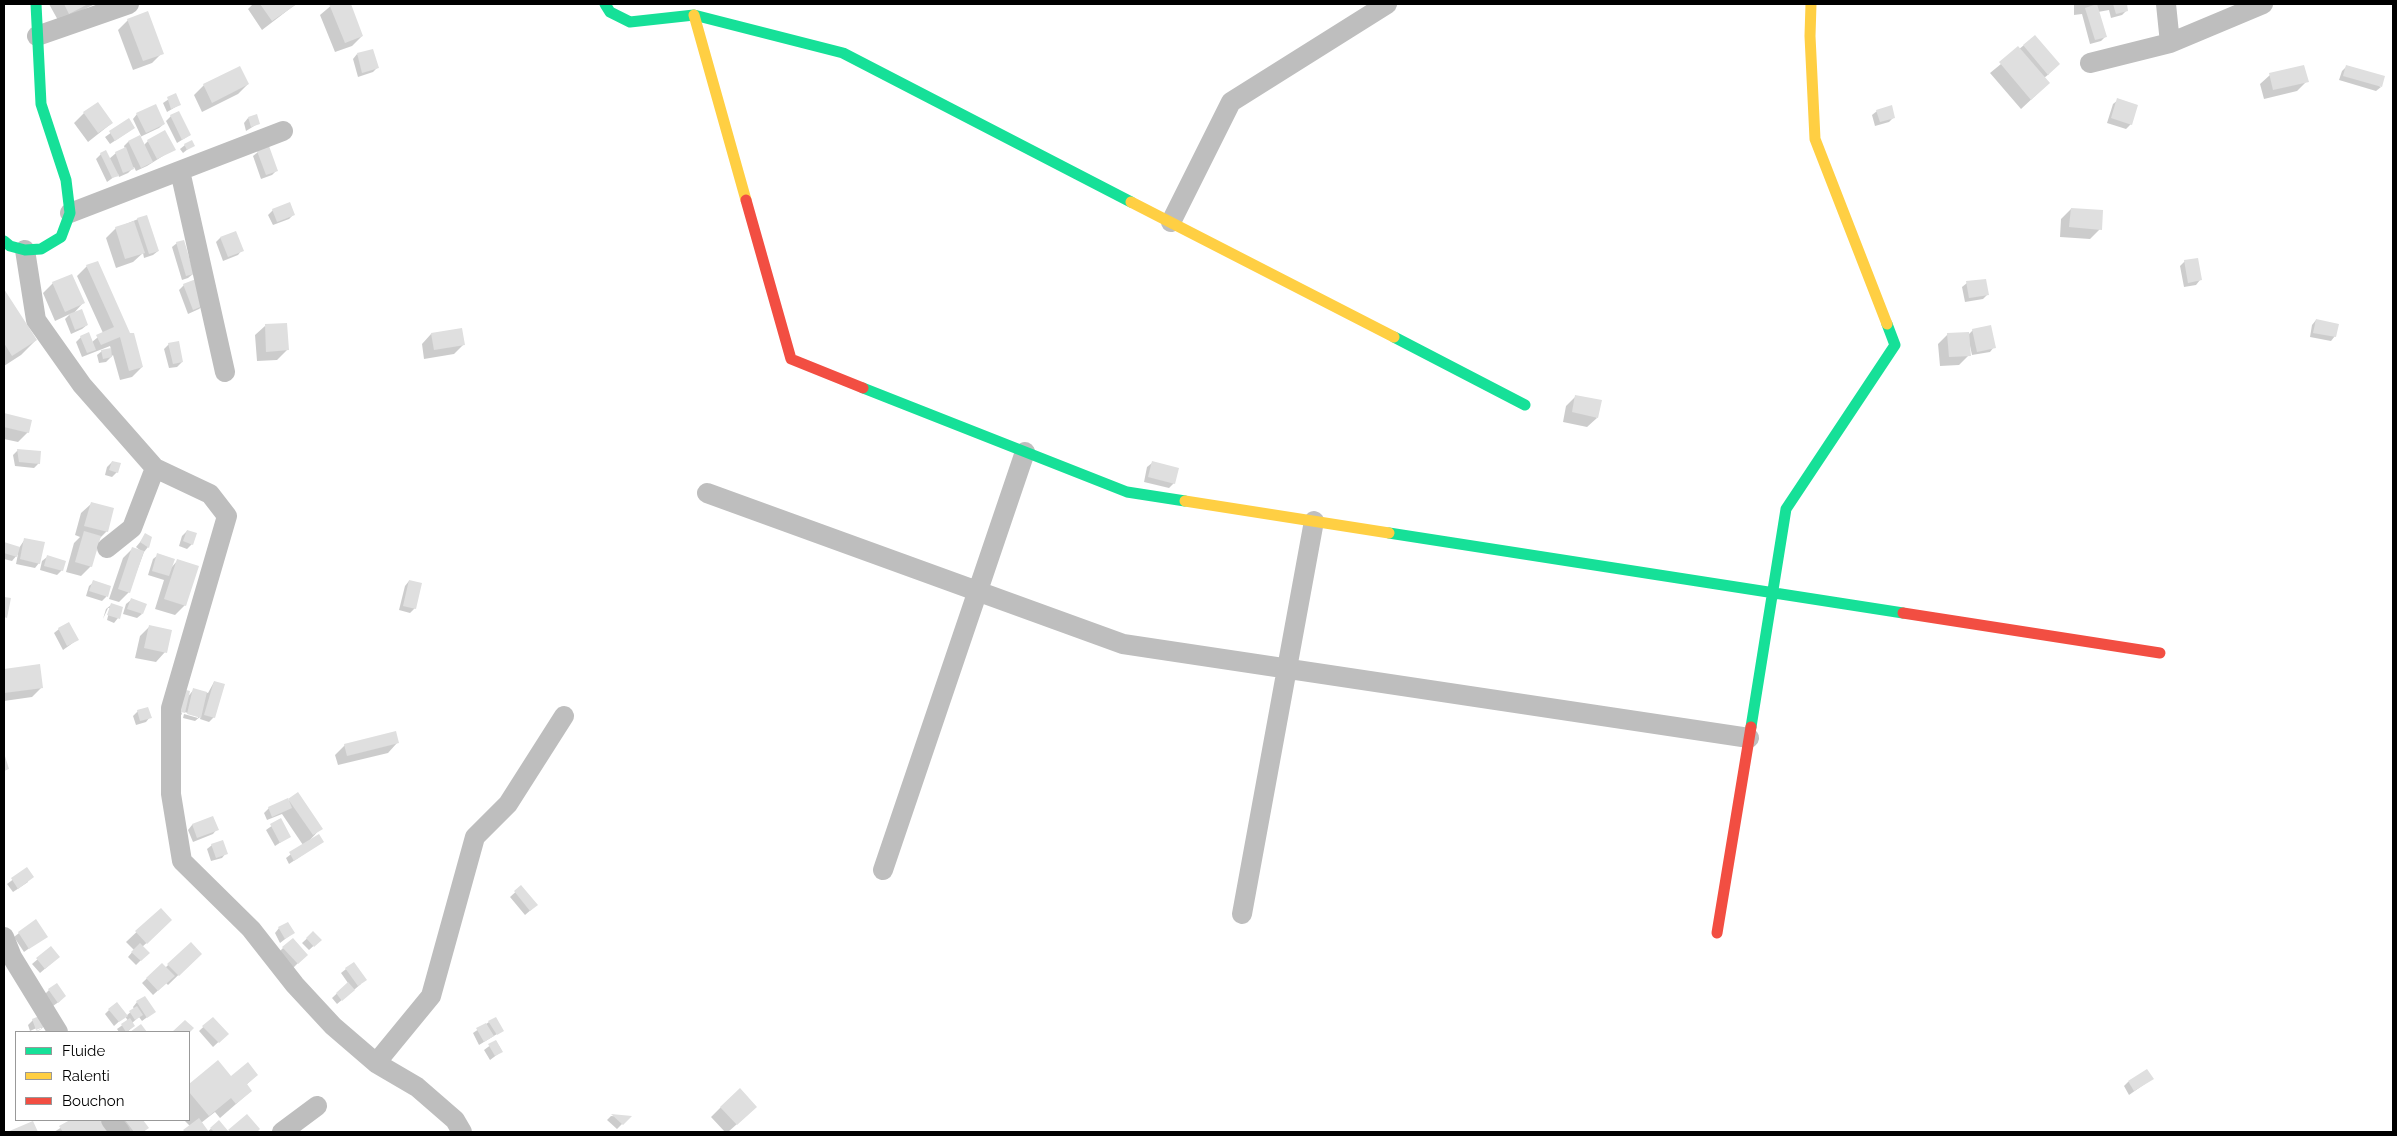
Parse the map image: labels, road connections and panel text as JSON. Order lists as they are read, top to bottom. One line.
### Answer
{"legend":["Fluide","Ralenti","Bouchon"]}
